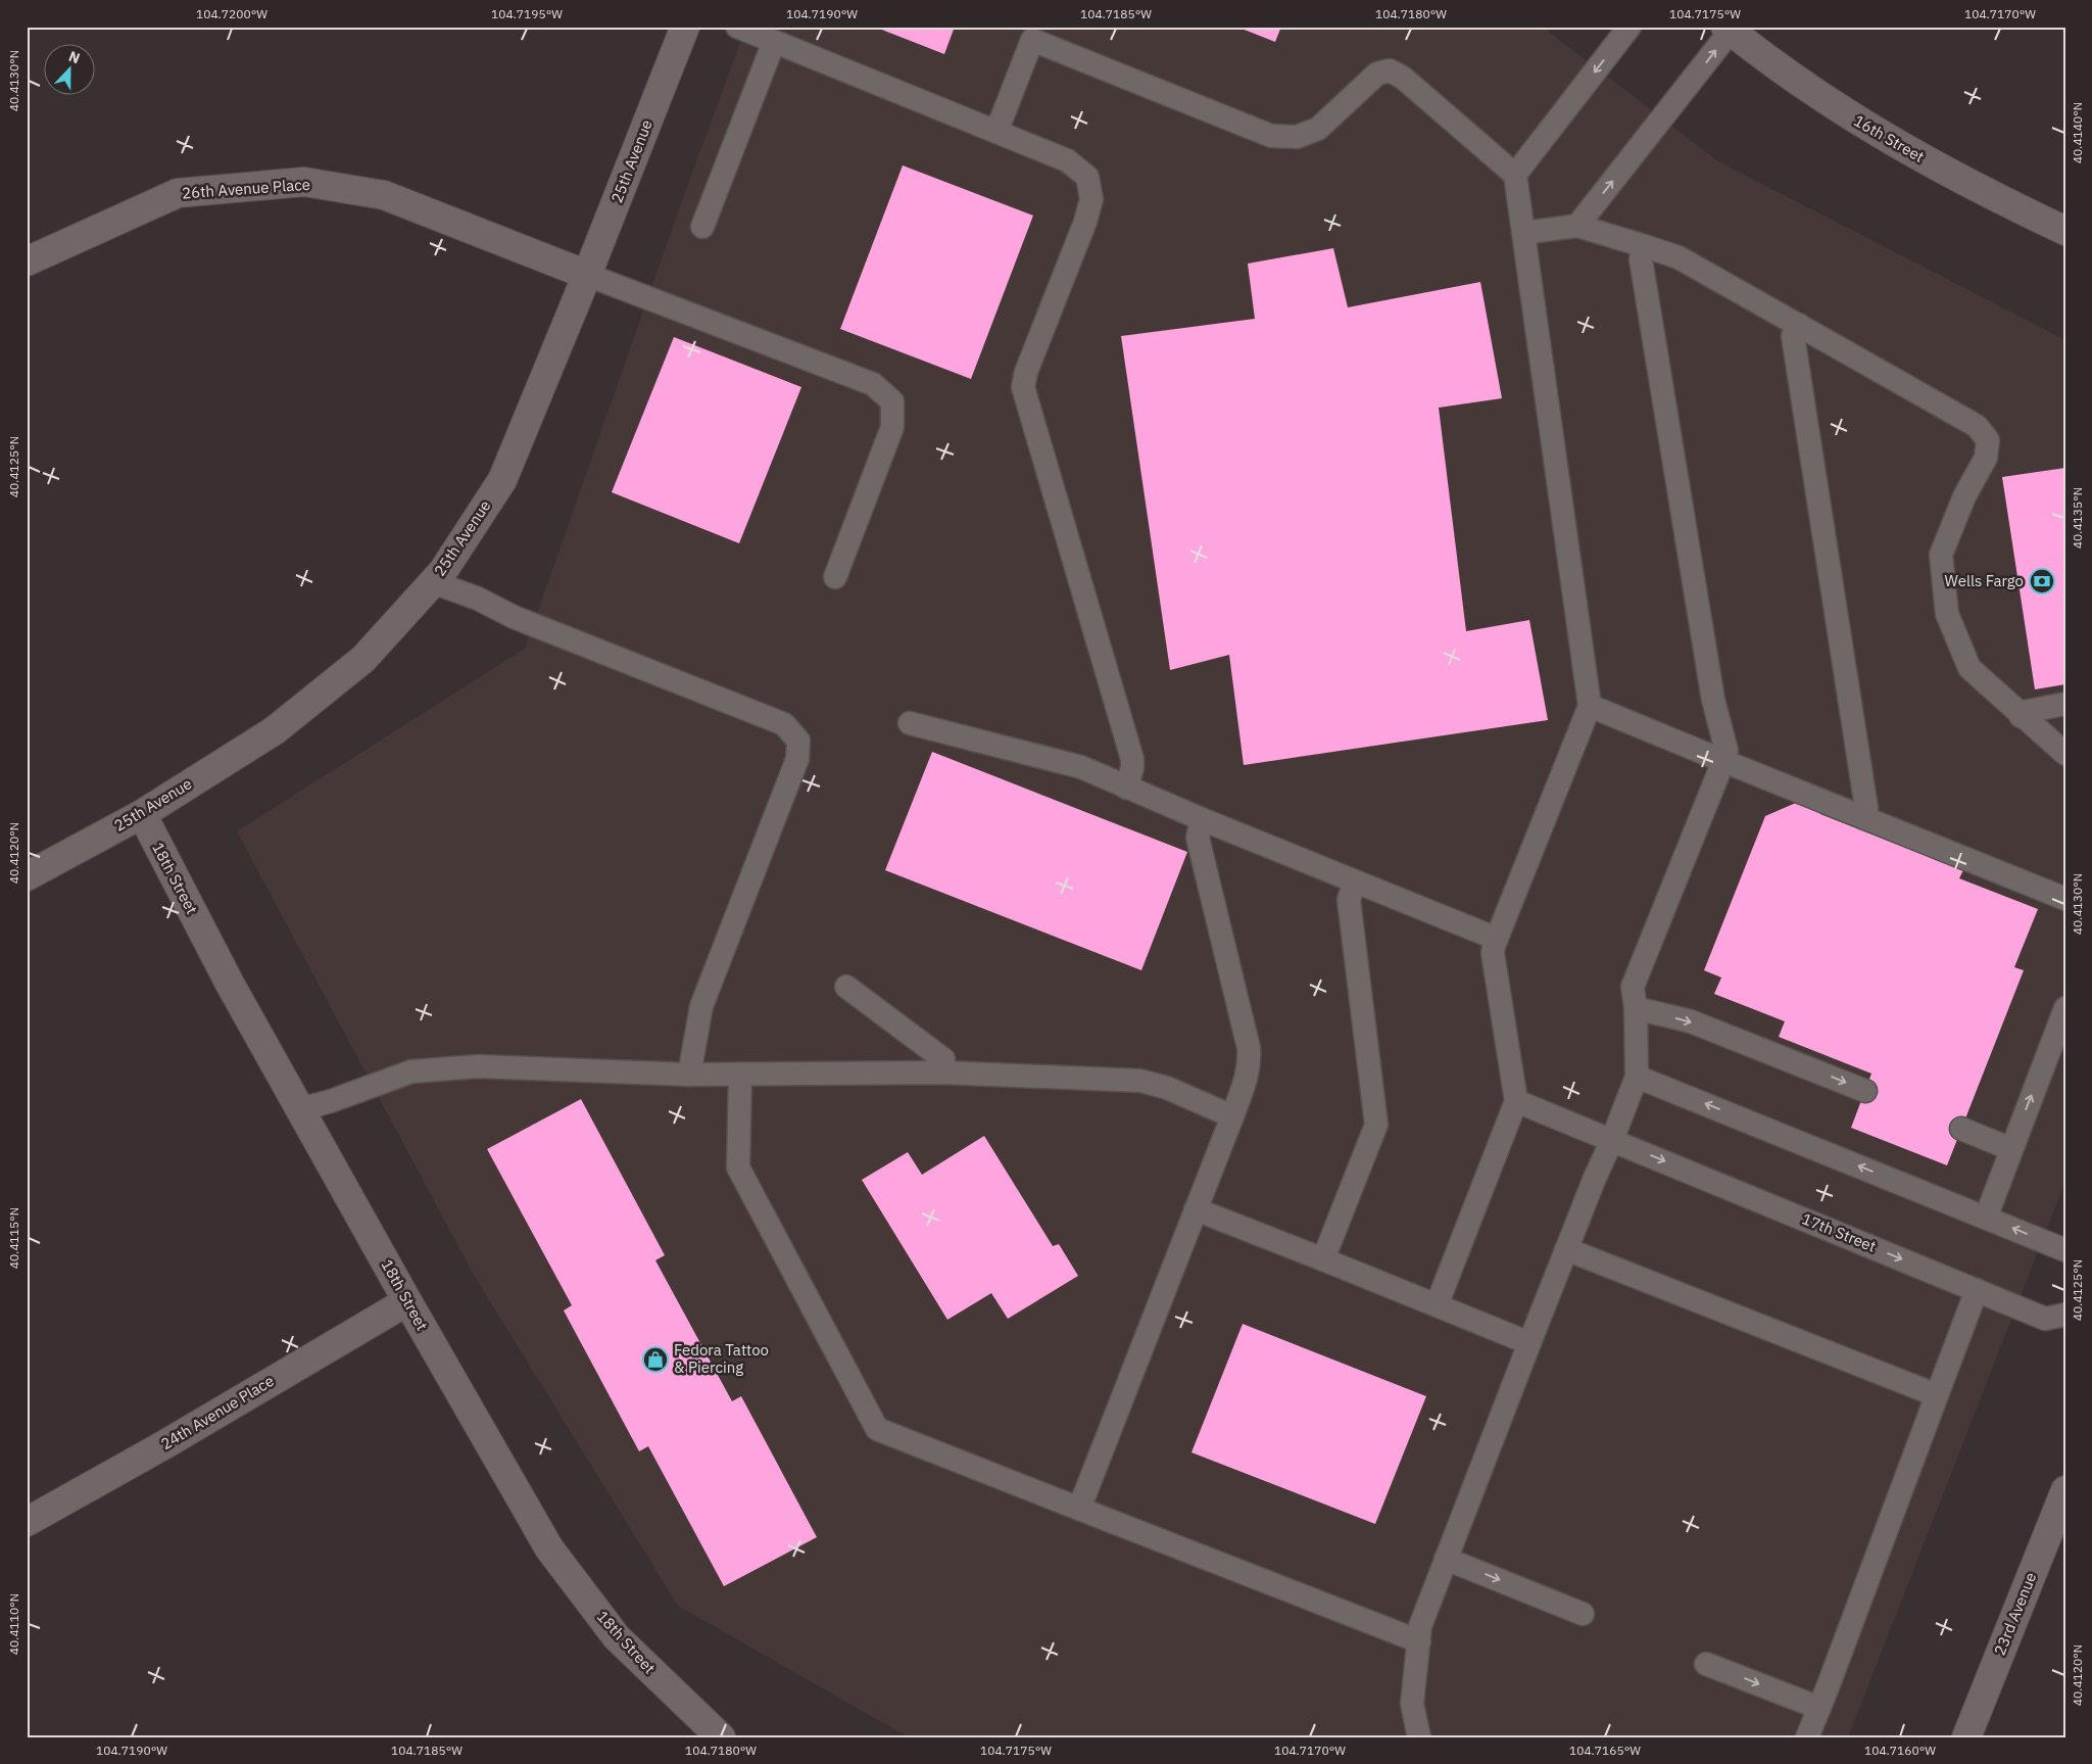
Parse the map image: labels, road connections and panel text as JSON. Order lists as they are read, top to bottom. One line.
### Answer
{"streets":{"street":["16th Street","25th Avenue","26th Avenue Place","18th Street","24th Avenue Place","23rd Avenue"],"lane":["17th Street"]},"crossings":[["25th Avenue","26th Avenue Place"],["25th Avenue","18th Street"],["18th Street","24th Avenue Place"]],"places":{"bank":["Wells Fargo"],"shop":["Fedora Tattoo & Piercing"]},"north":"top","coordinates":["104.7200°W","104.7195°W","104.7190°W","104.7185°W","104.7180°W","104.7175°W","104.7170°W","40.4130°N","40.4140°N","40.4125°N","40.4135°N","40.4120°N","40.4115°N","40.4110°N","104.7165°W","104.7160°W"]}
